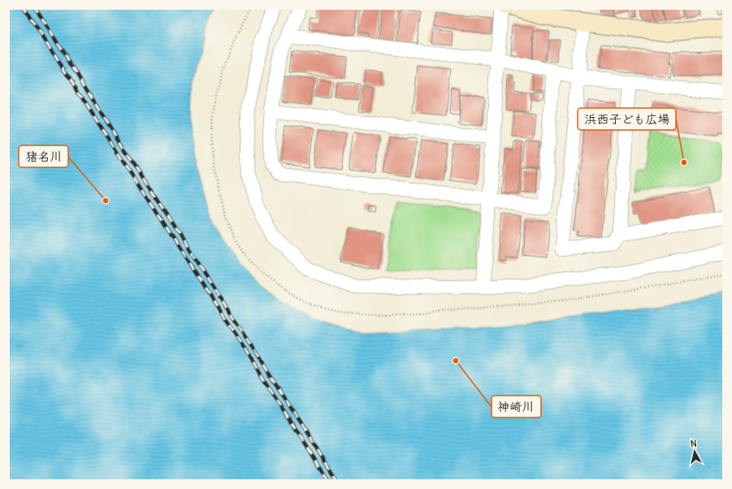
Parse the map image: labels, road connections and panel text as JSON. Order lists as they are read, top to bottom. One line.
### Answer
{"places":["浜西子ども広場","猪名川","神崎川"],"north":"top"}
